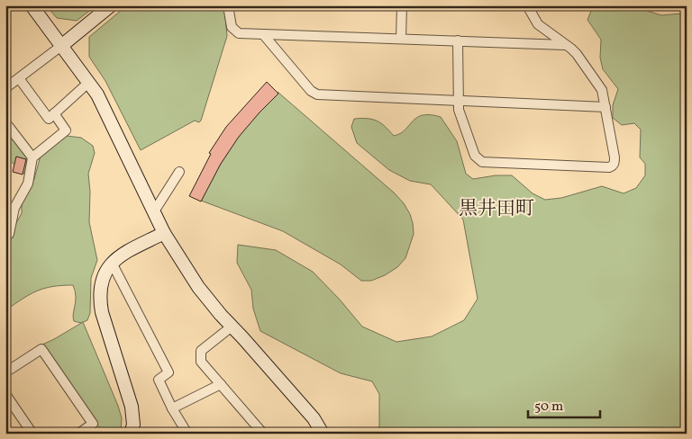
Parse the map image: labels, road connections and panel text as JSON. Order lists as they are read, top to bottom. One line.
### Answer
{"districts":["黒井田町"],"scale_bar":"50 m"}
